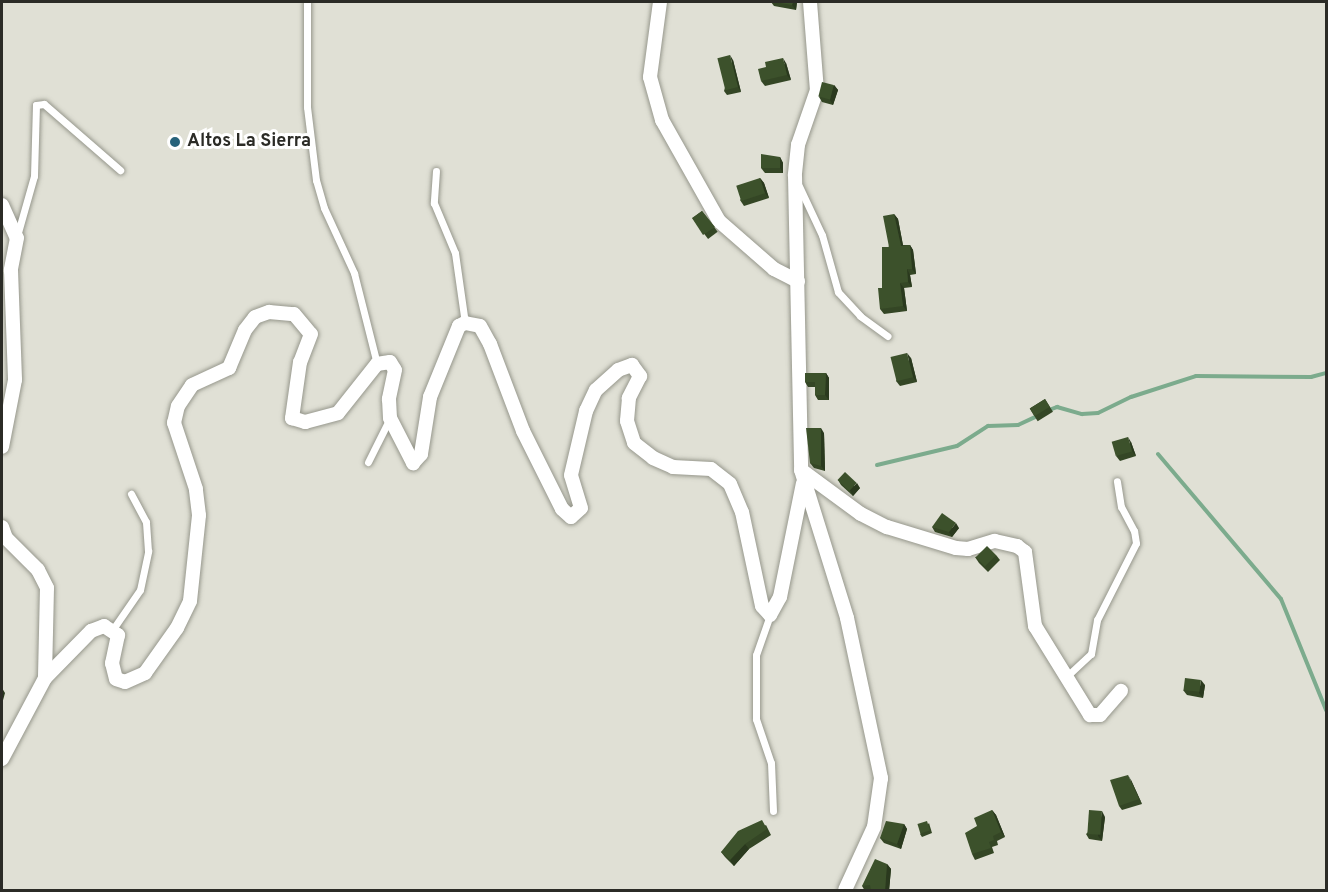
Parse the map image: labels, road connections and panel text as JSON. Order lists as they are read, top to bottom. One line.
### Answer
{"places":["Altos La Sierra"]}
